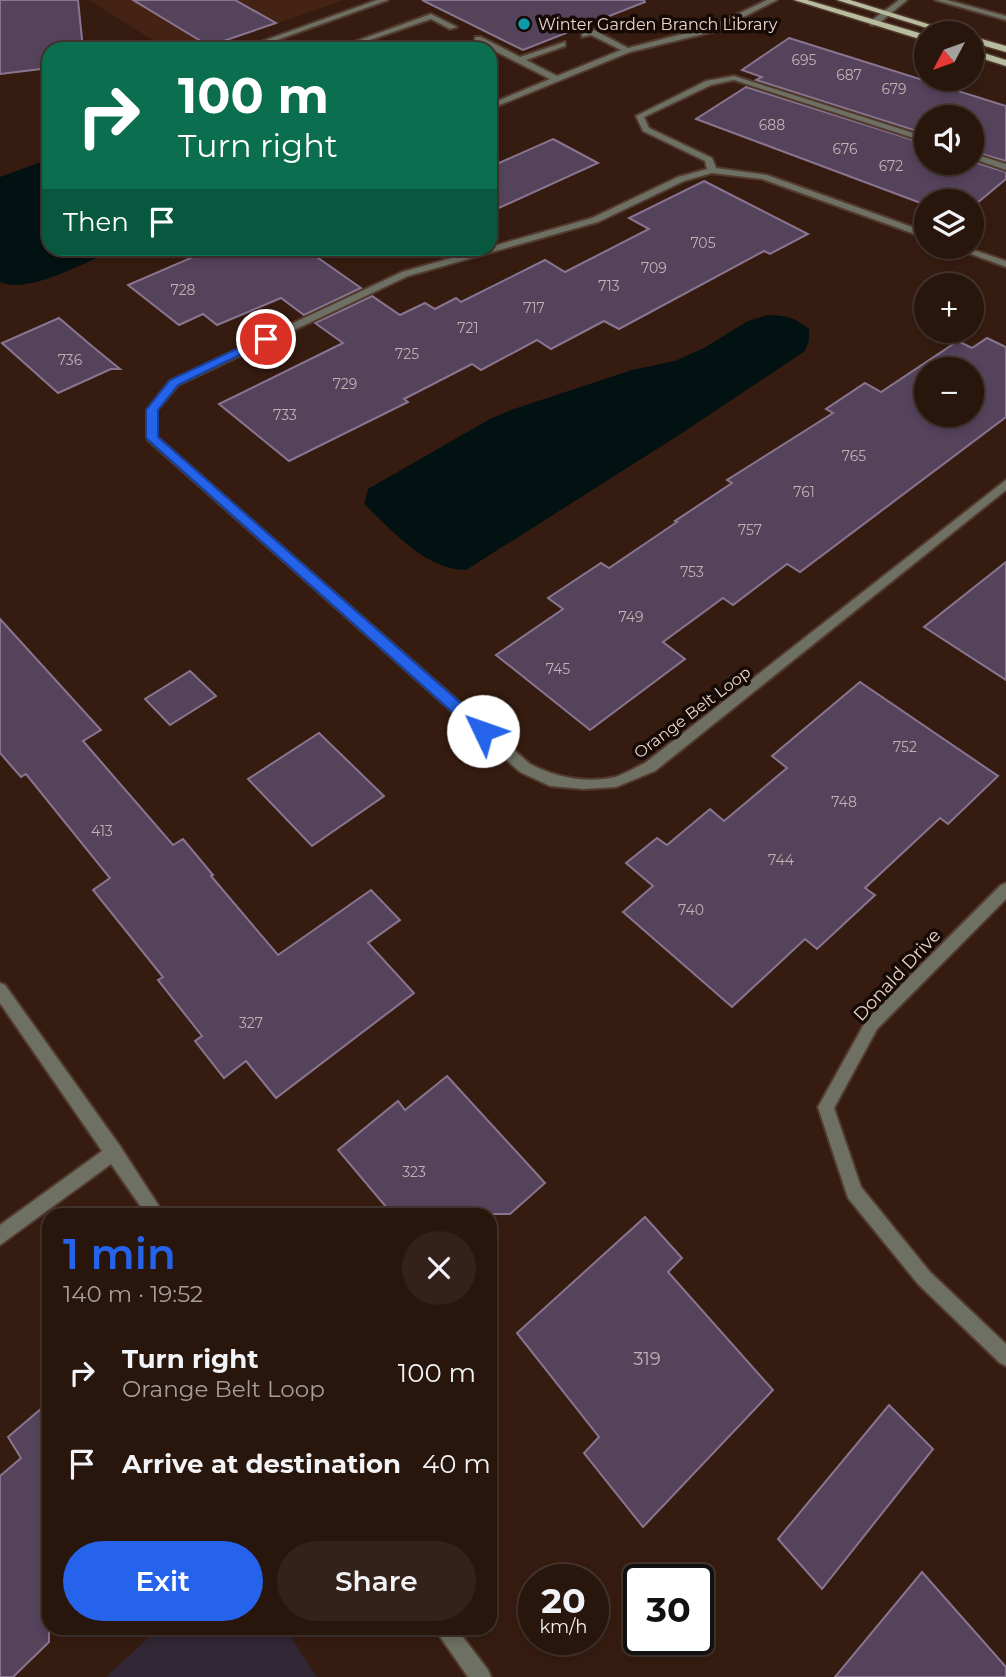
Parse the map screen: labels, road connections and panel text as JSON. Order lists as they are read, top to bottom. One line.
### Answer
{"streets":{"street":["Orange Belt Loop","Donald Drive"]},"places":["Winter Garden Branch Library"],"house_numbers":["695","687","679","688","676","672","705","709","713","728","717","721","725","736","729","733","765","761","757","753","749","745","752","748","413","744","740","327","323","319"],"north":"bottom left","page":{"map_buttons":["+","−"],"turn":["100 m","Turn right"],"then":"Then","heading":["1 min","140 m · 19:52"],"list":[{"name":"Turn right","note":"Orange Belt Loop","value":"100 m"},{"name":"Arrive at destination","value":"40 m"}],"buttons":["Exit","Share"],"speed":"20 km/h","limit":"30"}}
